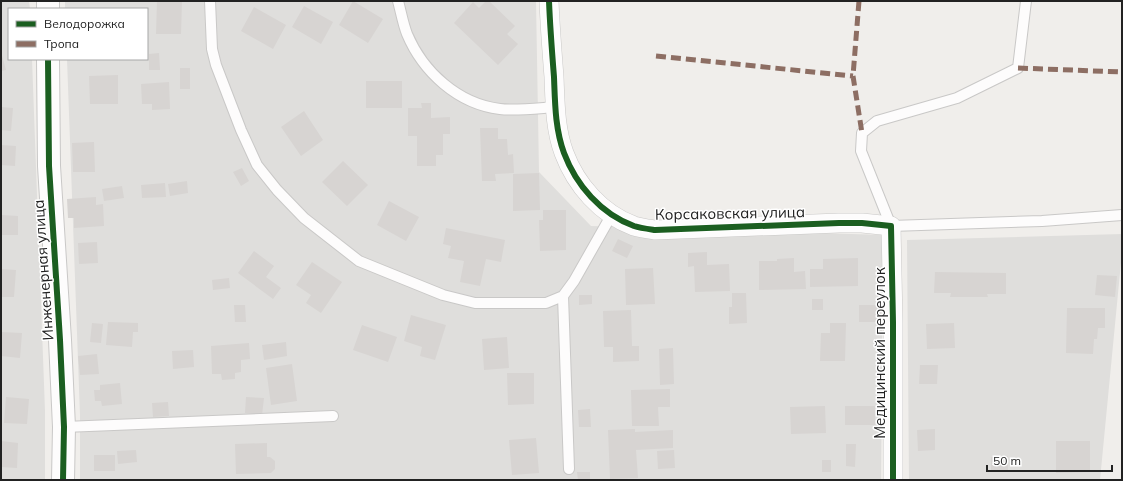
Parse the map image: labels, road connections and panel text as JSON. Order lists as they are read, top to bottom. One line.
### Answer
{"streets":{"street":["Корсаковская улица","Инженерная улица","Медицинский переулок"]},"crossings":[["Корсаковская улица","Медицинский переулок"]],"legend":["Велодорожка","Тропа"],"scale_bar":"50 m"}
